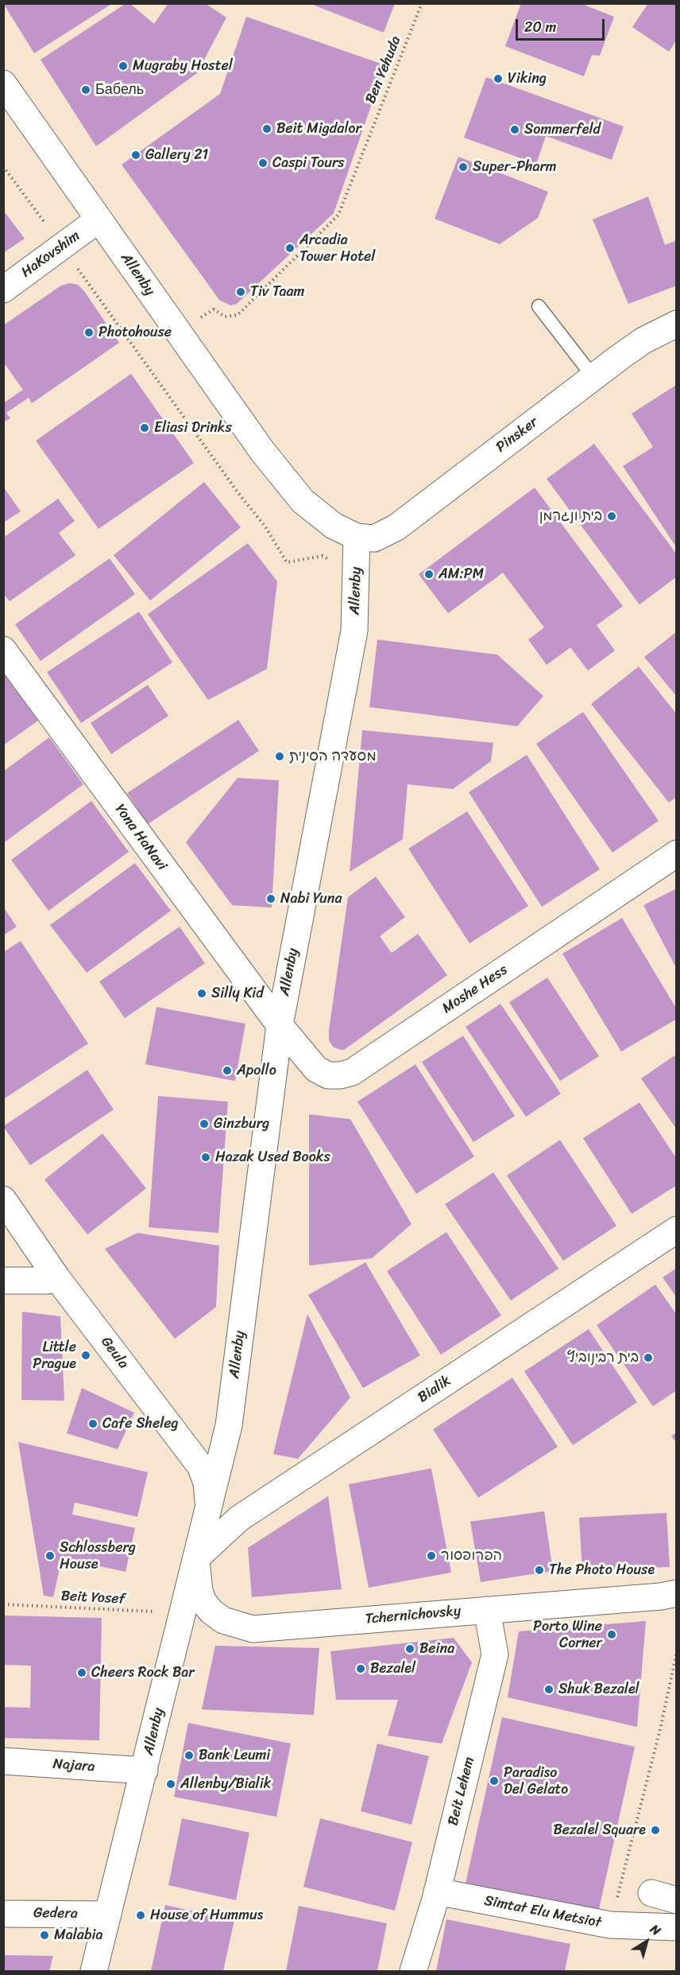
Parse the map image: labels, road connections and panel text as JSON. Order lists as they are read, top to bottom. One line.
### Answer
{"streets":{"street":["HaKovshim","Allenby","Pinsker","Yona HaNavi","Moshe Hess","Geula","Bialik","Tchernichovsky","Najara","Beit Lehem","Simtat Elu Metsiot","Gedera"],"path":["Ben Yehuda","Beit Yosef"]},"crossings":[["Ben Yehuda","Allenby"],["HaKovshim","Allenby"],["Allenby","Pinsker"],["Allenby","Yona HaNavi"],["Allenby","Moshe Hess"],["Allenby","Geula"],["Allenby","Bialik"],["Allenby","Beit Yosef"],["Allenby","Tchernichovsky"],["Allenby","Najara"],["Allenby","Gedera"],["Yona HaNavi","Moshe Hess"],["Bialik","Tchernichovsky"],["Tchernichovsky","Beit Lehem"],["Beit Lehem","Simtat Elu Metsiot"]],"places":["Mugraby Hostel","Viking","Бабель","Beit Migdalor","Sommerfeld","Gallery 21","Caspi Tours","Super-Pharm","Arcadia Tower Hotel","Tiv Taam","Photohouse","Eliasi Drinks","בית ונגרמן","AM:PM","מסעדה הסינית","Nabi Yuna","Silly Kid","Apollo","Ginzburg","Hazak Used Books","Little Prague","בית רבינוביץ","Cafe Sheleg","Schlossberg House","הפרופסור","The Photo House","Porto Wine Corner","Beina","Bezalel","Cheers Rock Bar","Shuk Bezalel","Bank Leumi","Paradiso Del Gelato","Allenby/Bialik","Bezalel Square","House of Hummus","Malabia"],"scale_bar":"20 m","north":"top right"}
